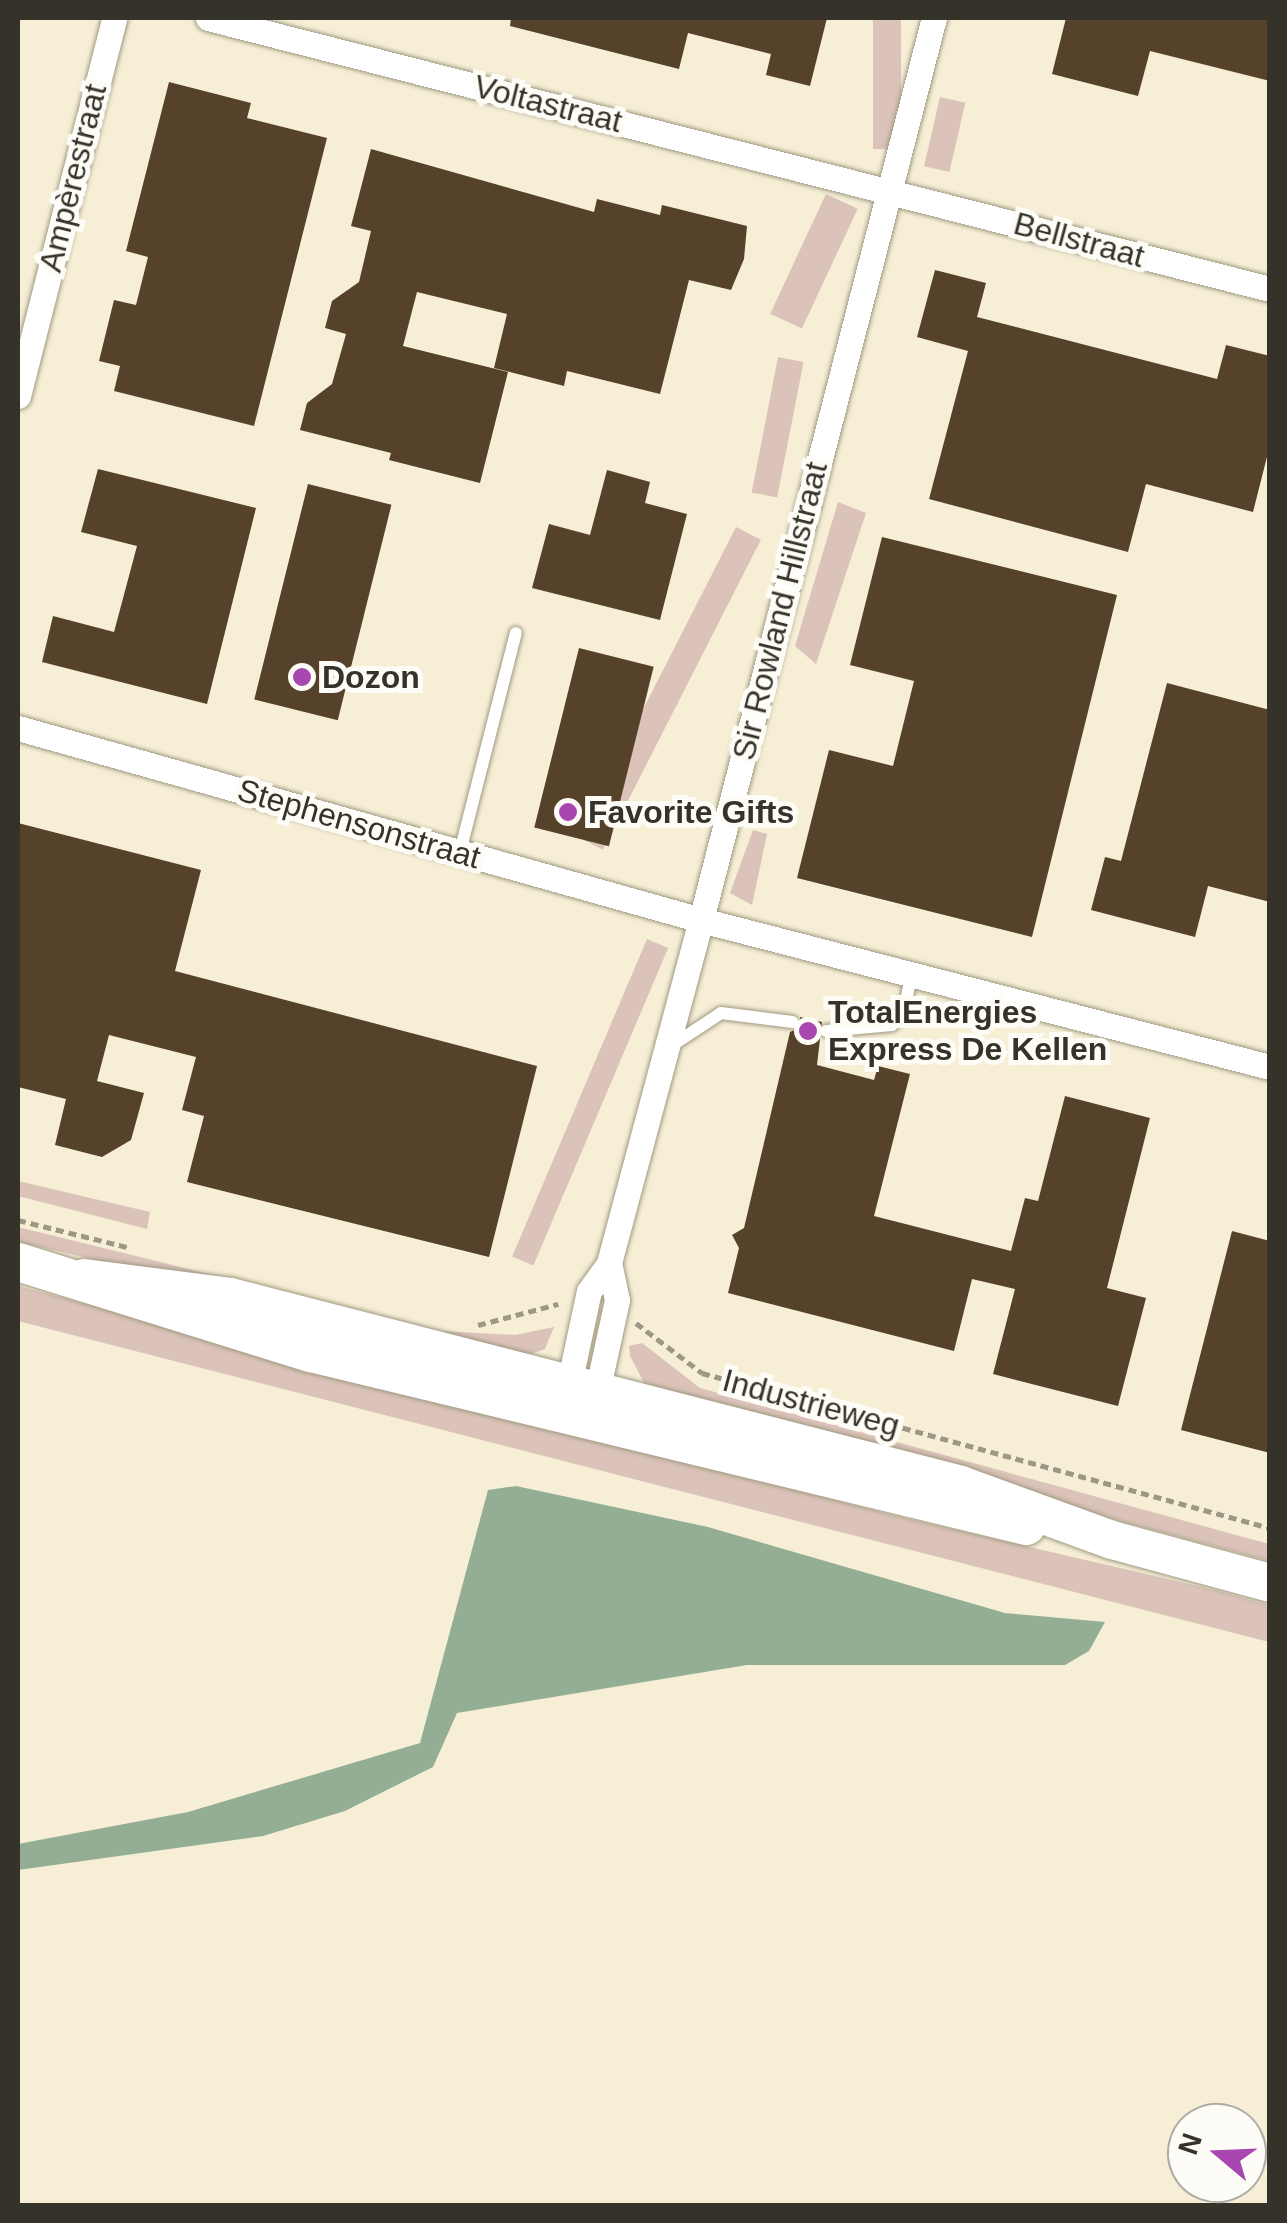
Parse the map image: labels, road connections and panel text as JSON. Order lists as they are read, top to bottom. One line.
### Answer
{"streets":{"street":["Voltastraat","Ampèrestraat","Bellstraat","Sir Rowland Hillstraat","Stephensonstraat"],"path":["Industrieweg"]},"crossings":[["Voltastraat","Bellstraat"],["Voltastraat","Sir Rowland Hillstraat"],["Bellstraat","Sir Rowland Hillstraat"],["Sir Rowland Hillstraat","Stephensonstraat"],["Sir Rowland Hillstraat","Industrieweg"]],"places":["Dozon","Favorite Gifts","TotalEnergies Express De Kellen"],"north":"left"}
